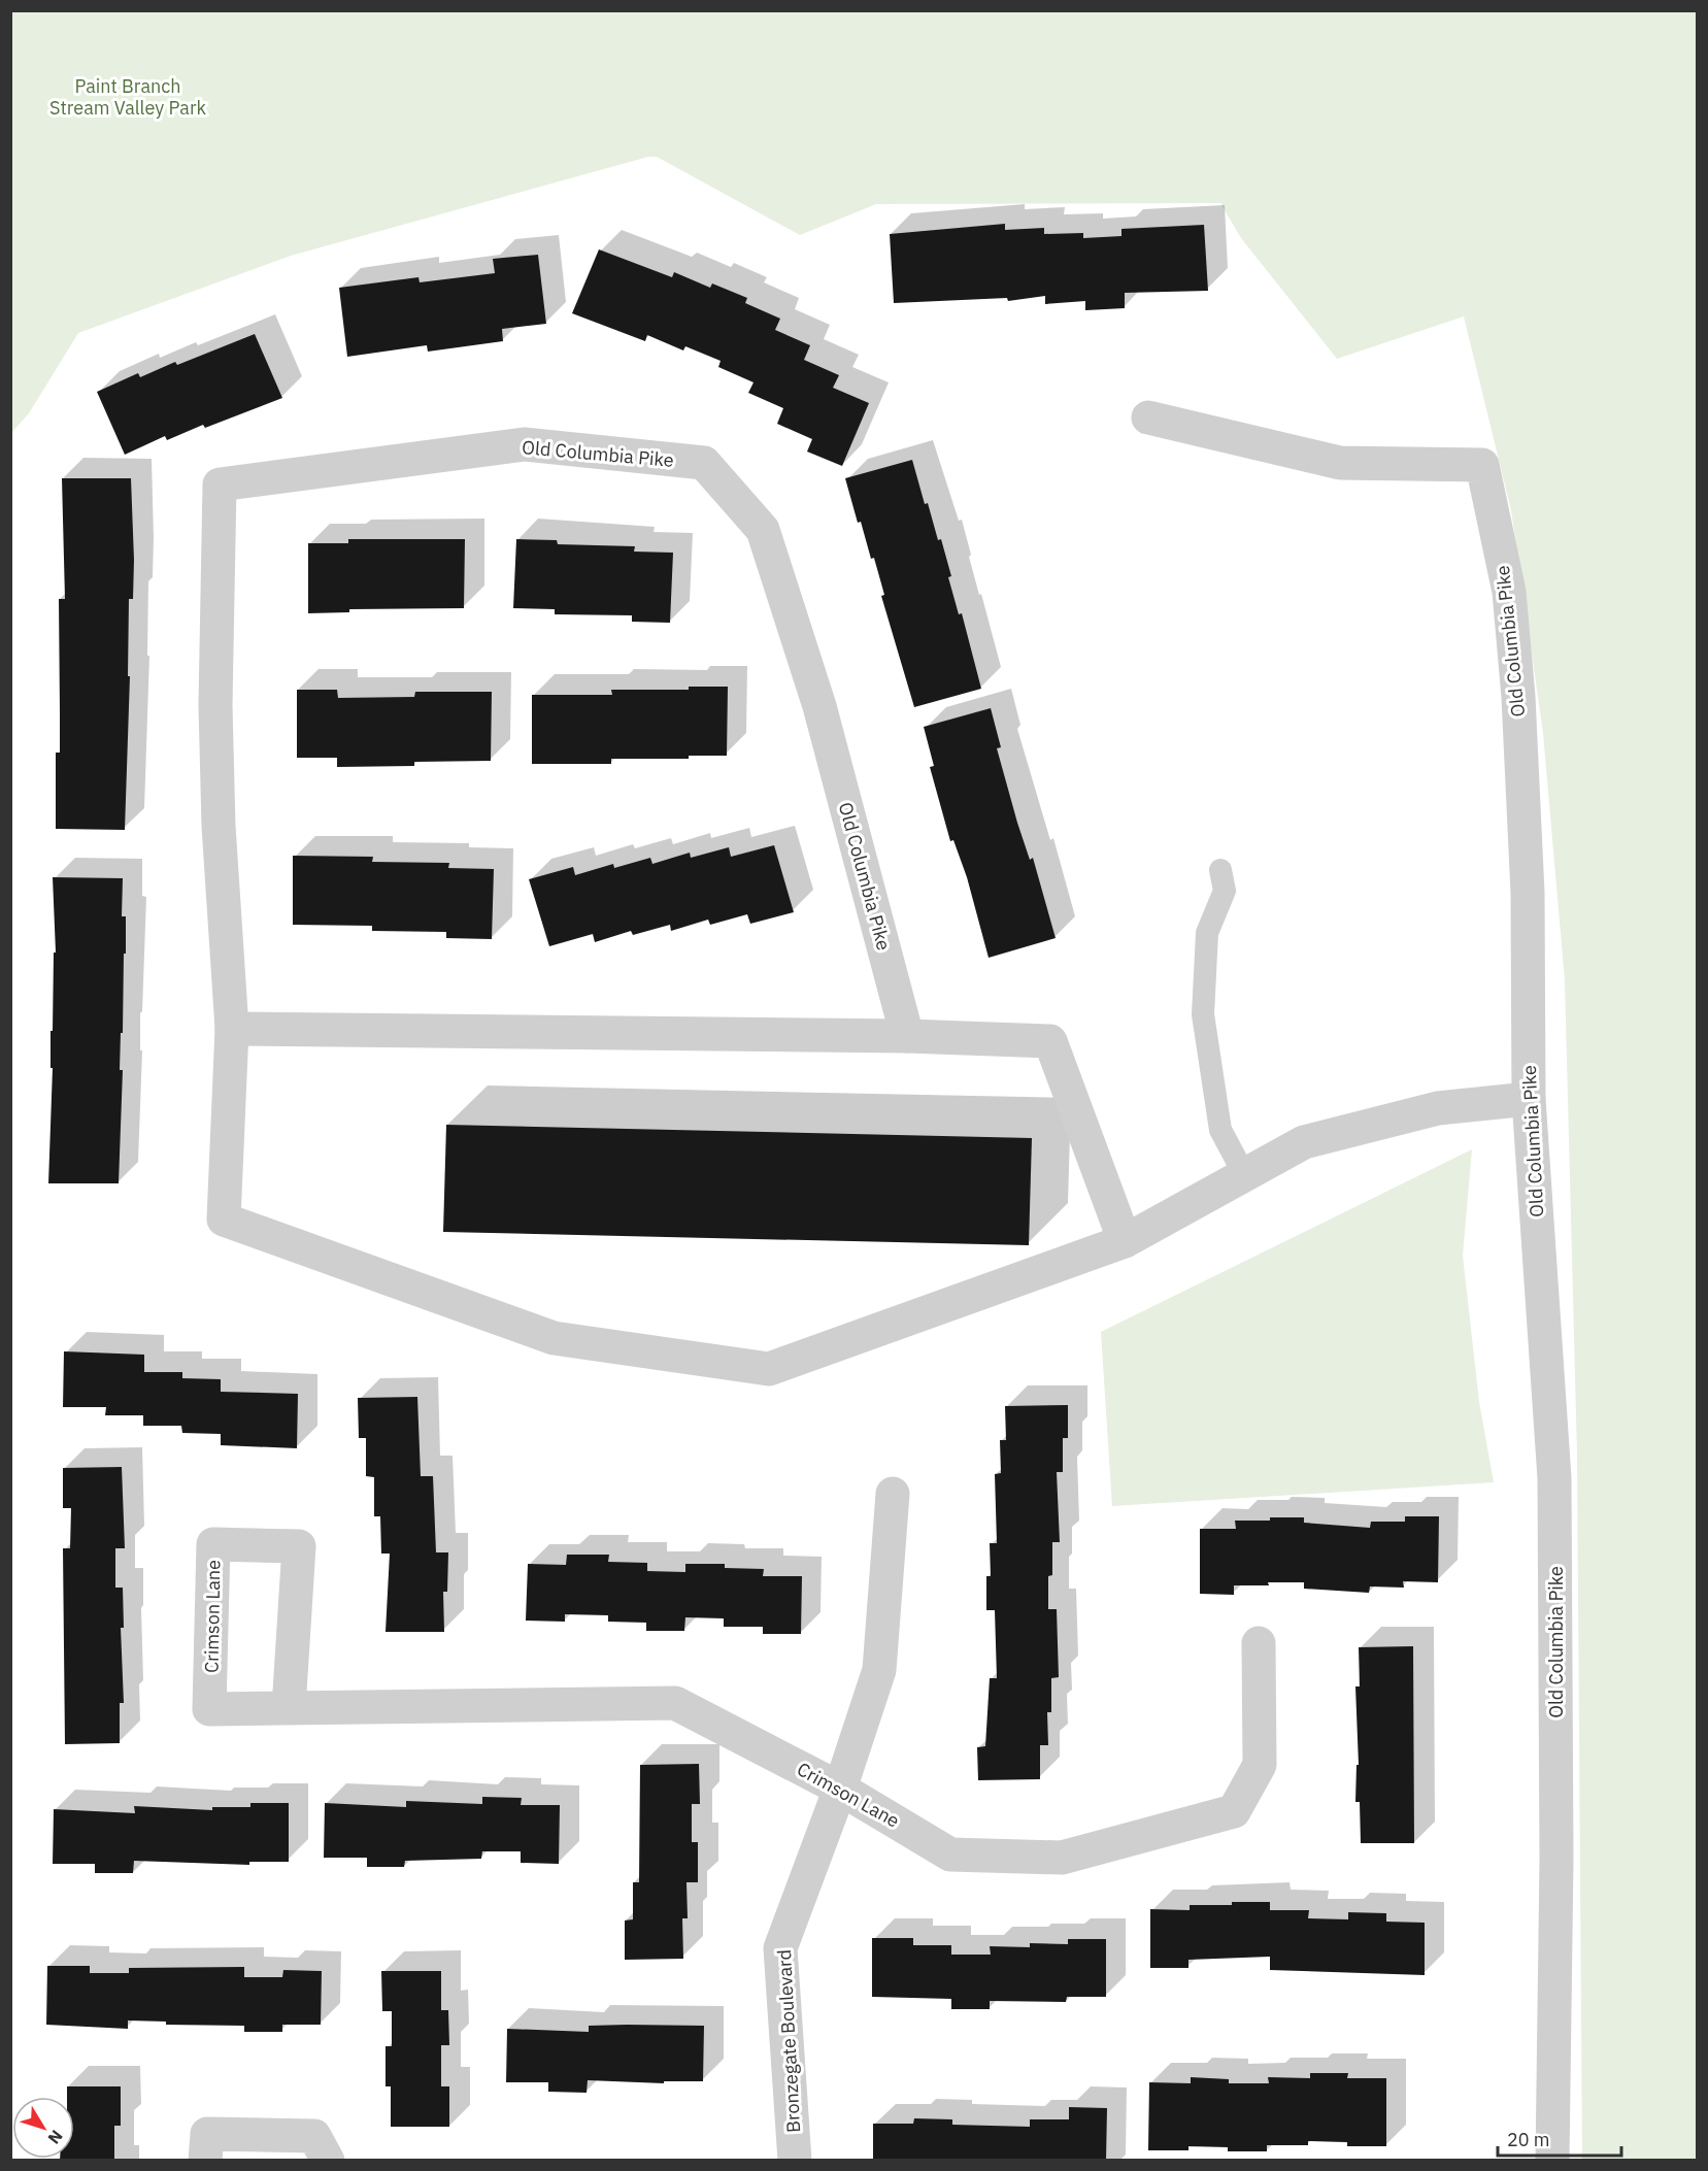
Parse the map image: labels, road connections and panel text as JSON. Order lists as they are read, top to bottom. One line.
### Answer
{"streets":{"street":["Old Columbia Pike","Crimson Lane","Bronzegate Boulevard"]},"crossings":[["Crimson Lane","Bronzegate Boulevard"]],"parks":["Paint Branch Stream Valley Park"],"scale_bar":"20 m","north":"bottom right"}
